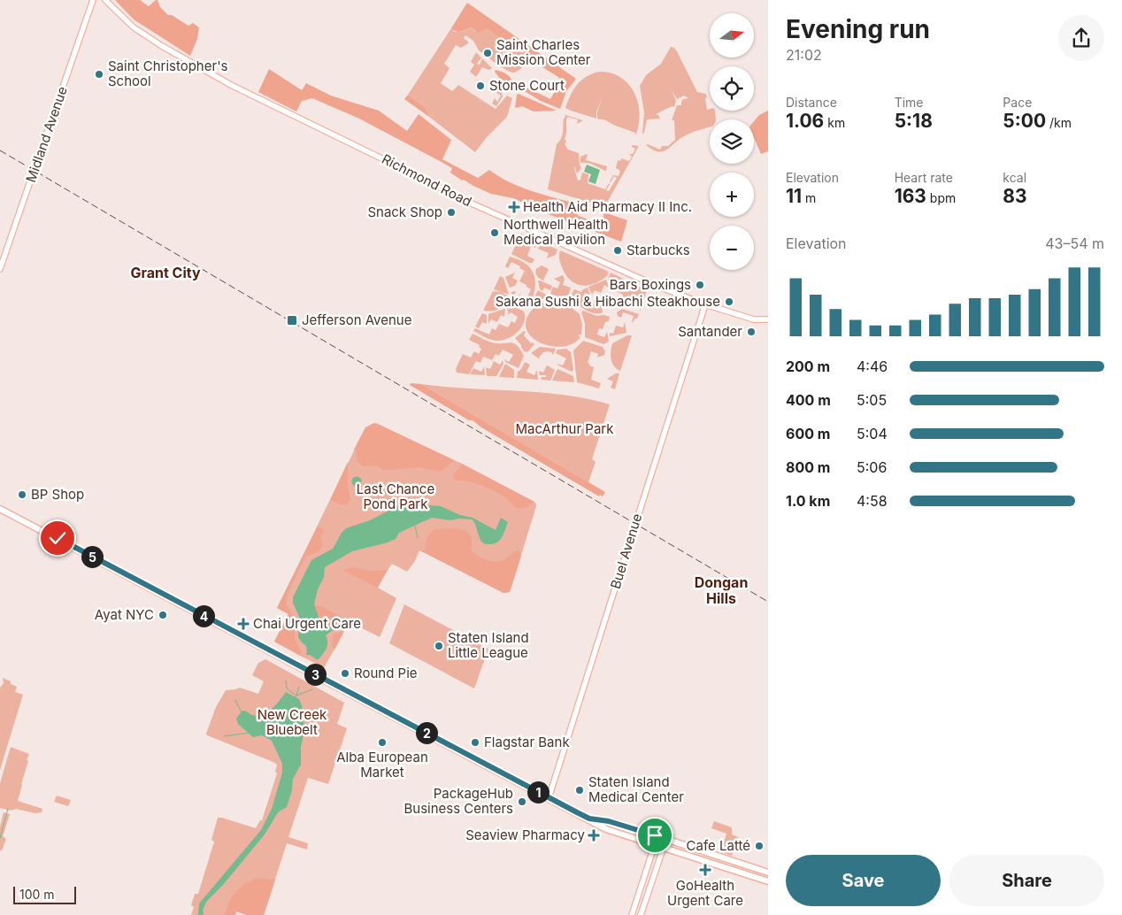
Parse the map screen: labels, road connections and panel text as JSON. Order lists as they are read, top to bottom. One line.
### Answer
{"streets":{"street":["Midland Avenue","Richmond Road","Buel Avenue"]},"crossings":[["Richmond Road","Buel Avenue"]],"districts":["Grant City","Dongan Hills"],"parks":["MacArthur Park","Last Chance Pond Park","New Creek Bluebelt"],"places":{"other":["Saint Charles Mission Center","Saint Christopher's School","Stone Court","Snack Shop","Northwell Health Medical Pavilion","Starbucks","Bars Boxings","Sakana Sushi & Hibachi Steakhouse","Santander","BP Shop","Ayat NYC","Staten Island Little League","Round Pie","Alba European Market","Flagstar Bank","Staten Island Medical Center","PackageHub Business Centers","Cafe Latté"],"health":["Health Aid Pharmacy II Inc.","Chai Urgent Care","Seaview Pharmacy","GoHealth Urgent Care"],"transit":["Jefferson Avenue"]},"scale_bar":"100 m","north":"right","page":{"heading":["Evening run","21:02"],"map_buttons":["+","−"],"stats":[["Distance","1.06 km"],["Time","5:18"],["Pace","5:00 /km"],["Elevation","11 m"],["Heart rate","163 bpm"],["kcal","83"]],"chart":["Elevation","43–54 m"],"list":[{"name":"200 m","note":"4:46"},{"name":"400 m","note":"5:05"},{"name":"600 m","note":"5:04"},{"name":"800 m","note":"5:06"},{"name":"1.0 km","note":"4:58"}],"pins":["5","4","3","2","1"],"buttons":["Save","Share"],"scale":"100 m"}}
